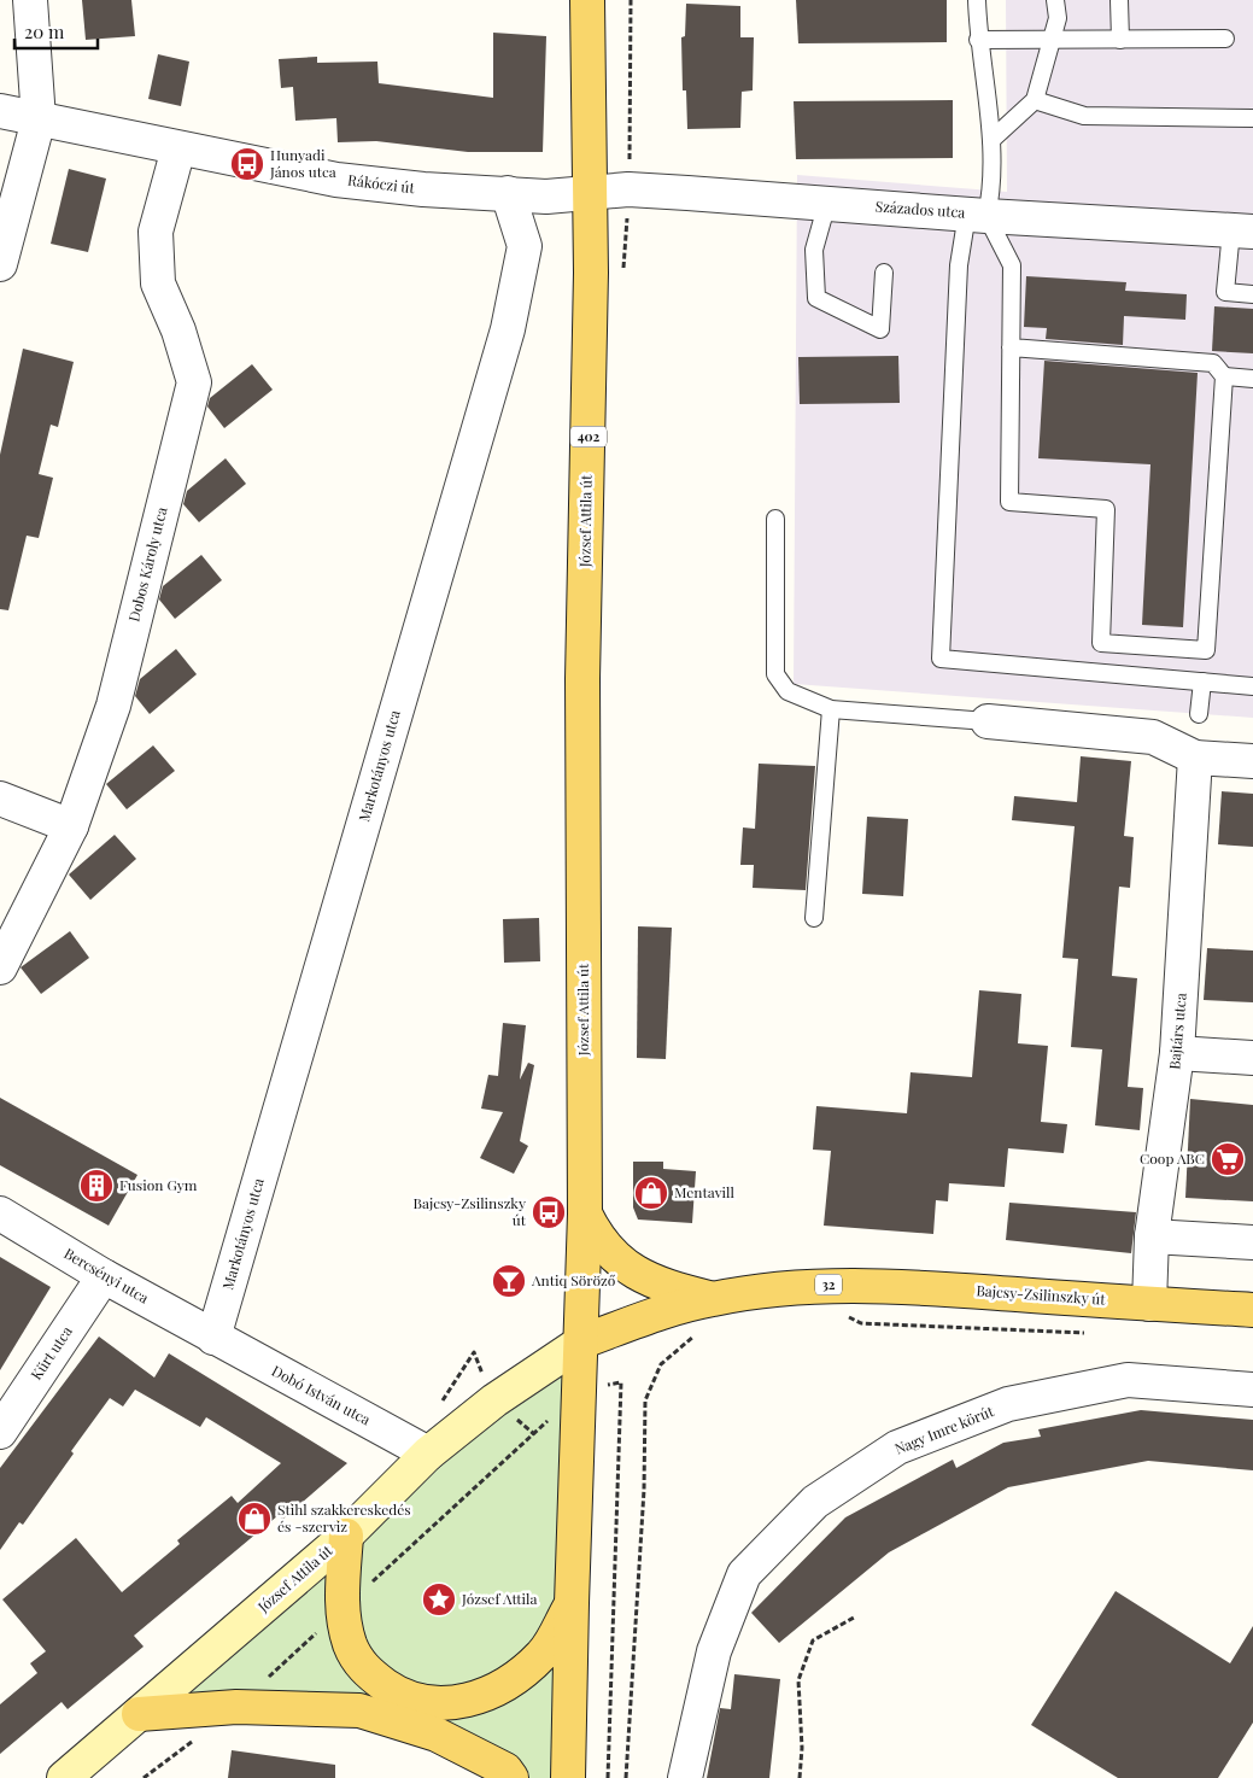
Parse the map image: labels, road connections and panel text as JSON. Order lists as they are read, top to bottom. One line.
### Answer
{"streets":{"main road":["402","József Attila út","32","Bajcsy-Zsilinszky út"],"street":["Rákóczi út","Százados utca","Dobos Károly utca","Markotányos utca","Bajtárs utca","Bercsényi utca","Kürt utca","Dobó István utca","Nagy Imre körút"]},"crossings":[["Rákóczi út","Százados utca"],["Rákóczi út","József Attila út"],["Rákóczi út","Dobos Károly utca"],["Rákóczi út","Markotányos utca"],["Százados utca","József Attila út"],["József Attila út","Bajcsy-Zsilinszky út"],["József Attila út","Dobó István utca"],["Markotányos utca","Bercsényi utca"],["Markotányos utca","Dobó István utca"],["Bajtárs utca","Bajcsy-Zsilinszky út"],["Bercsényi utca","Kürt utca"],["Bercsényi utca","Dobó István utca"]],"places":{"bus stop":["Hunyadi János utca","Bajcsy-Zsilinszky út"],"supermarket":["Coop ABC"],"building":["Fusion Gym"],"shop":["Mentavill","Stihl szakkereskedés és -szerviz"],"bar":["Antiq Söröző"],"place":["József Attila"]},"scale_bar":"20 m"}
